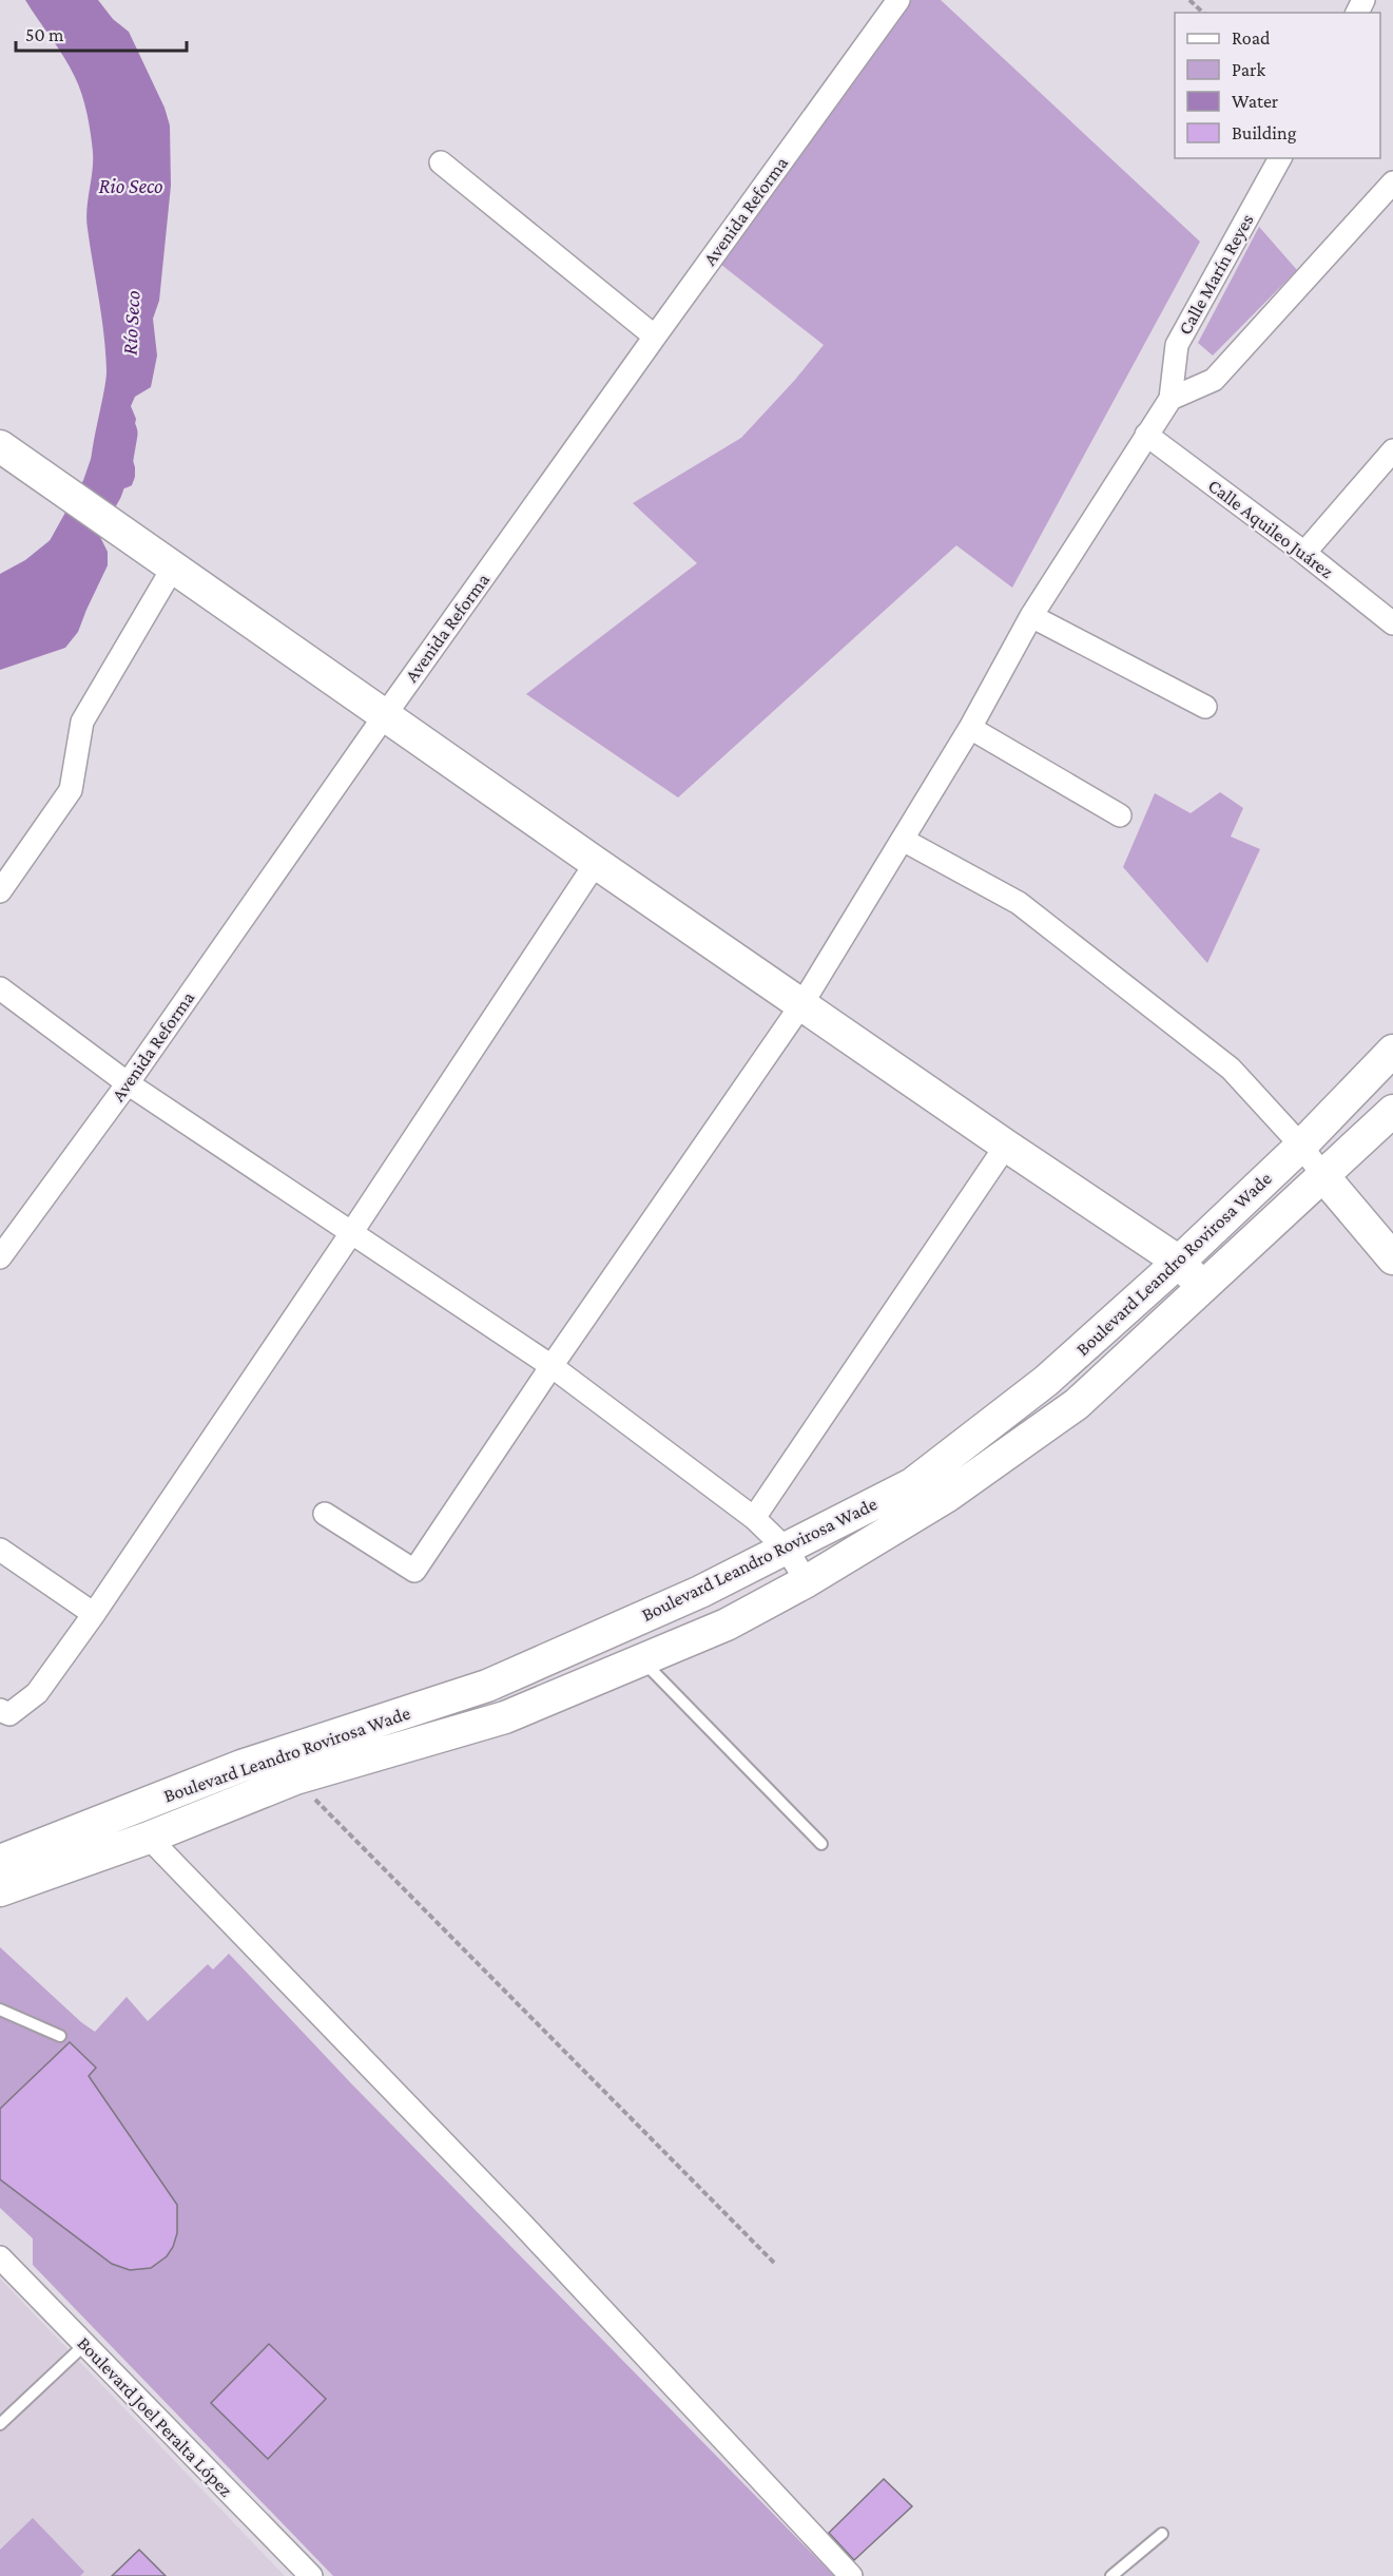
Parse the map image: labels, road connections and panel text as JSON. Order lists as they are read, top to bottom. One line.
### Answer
{"streets":{"main road":["Boulevard Leandro Rovirosa Wade"],"street":["Avenida Reforma","Calle Marín Reyes","Calle Aquileo Juárez","Boulevard Joel Peralta López"]},"water":["Rio Seco","Río Seco"],"legend":["Road","Park","Water","Building"],"scale_bar":"50 m"}
